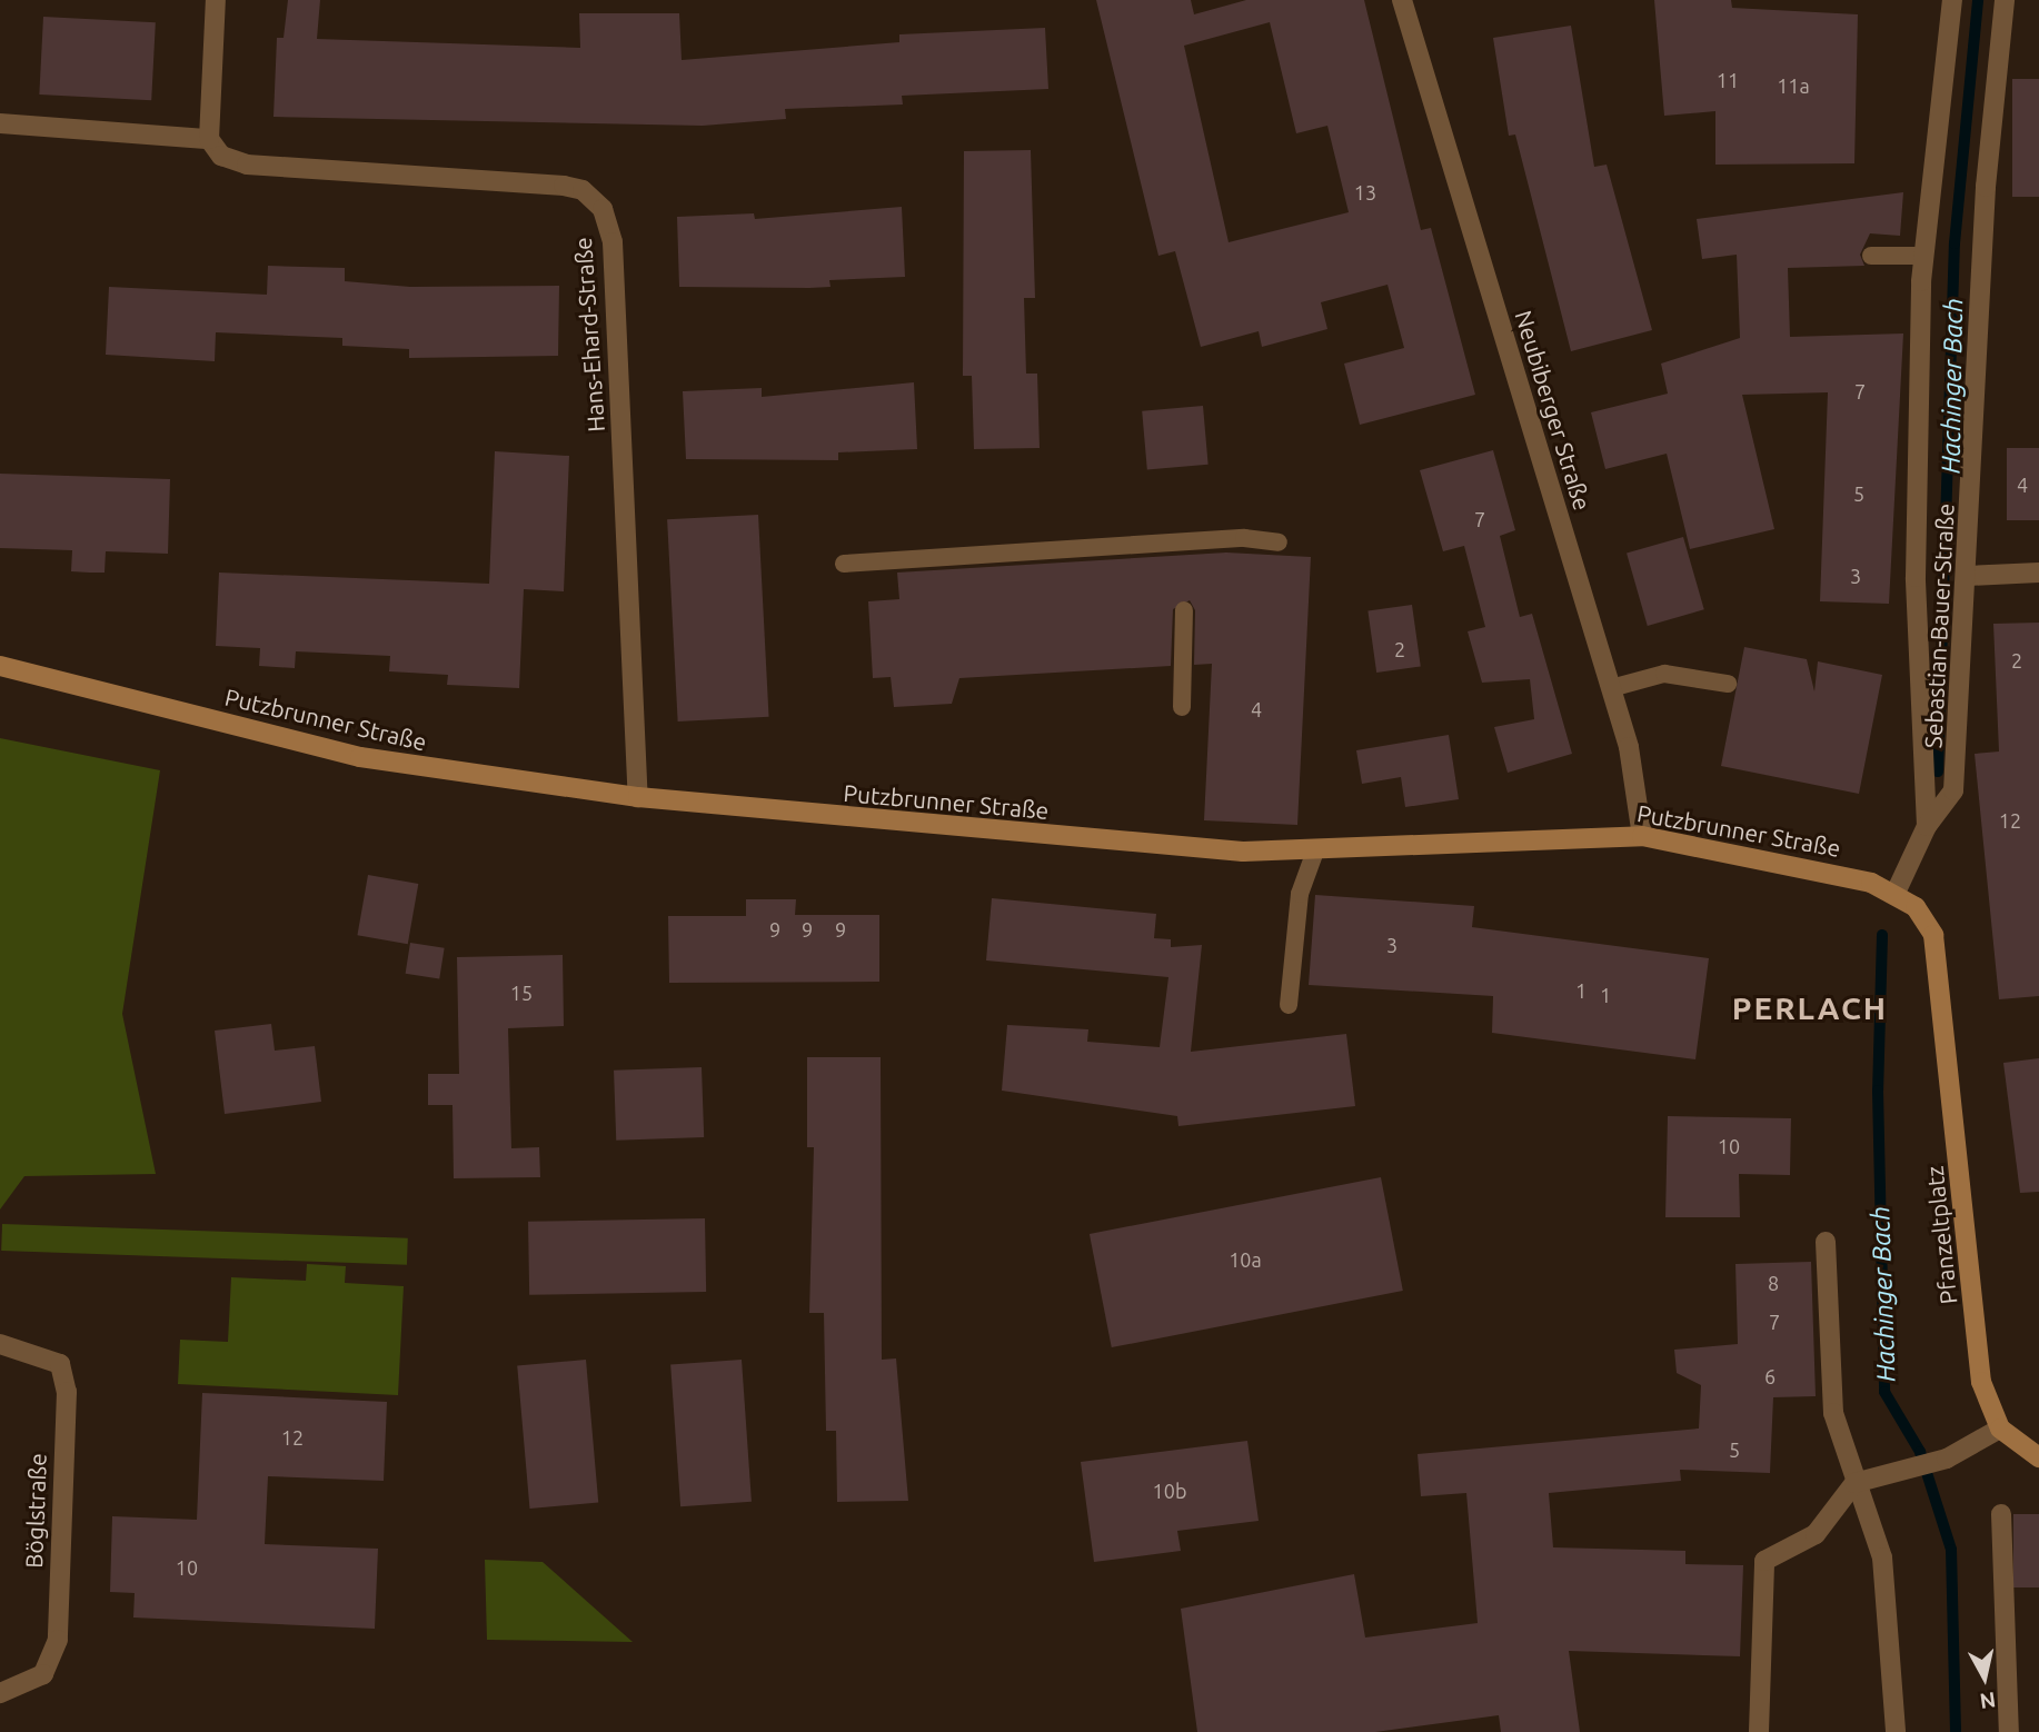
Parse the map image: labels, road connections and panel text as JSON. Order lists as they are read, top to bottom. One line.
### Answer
{"streets":{"main road":["Putzbrunner Straße","Pfanzeltplatz"],"street":["Hans-Ehard-Straße","Neubiberger Straße","Sebastian-Bauer-Straße","Böglstraße"]},"crossings":[["Hans-Ehard-Straße","Putzbrunner Straße"],["Neubiberger Straße","Putzbrunner Straße"],["Sebastian-Bauer-Straße","Putzbrunner Straße"],["Sebastian-Bauer-Straße","Pfanzeltplatz"],["Putzbrunner Straße","Pfanzeltplatz"]],"districts":["PERLACH"],"water":["Hachinger Bach"],"house_numbers":["11","11a","13","7","4","5","7","3","2","2","4","12","9","9","9","3","1","15","1","10","10a","8","7","6","12","5","10b","10"],"north":"bottom"}
